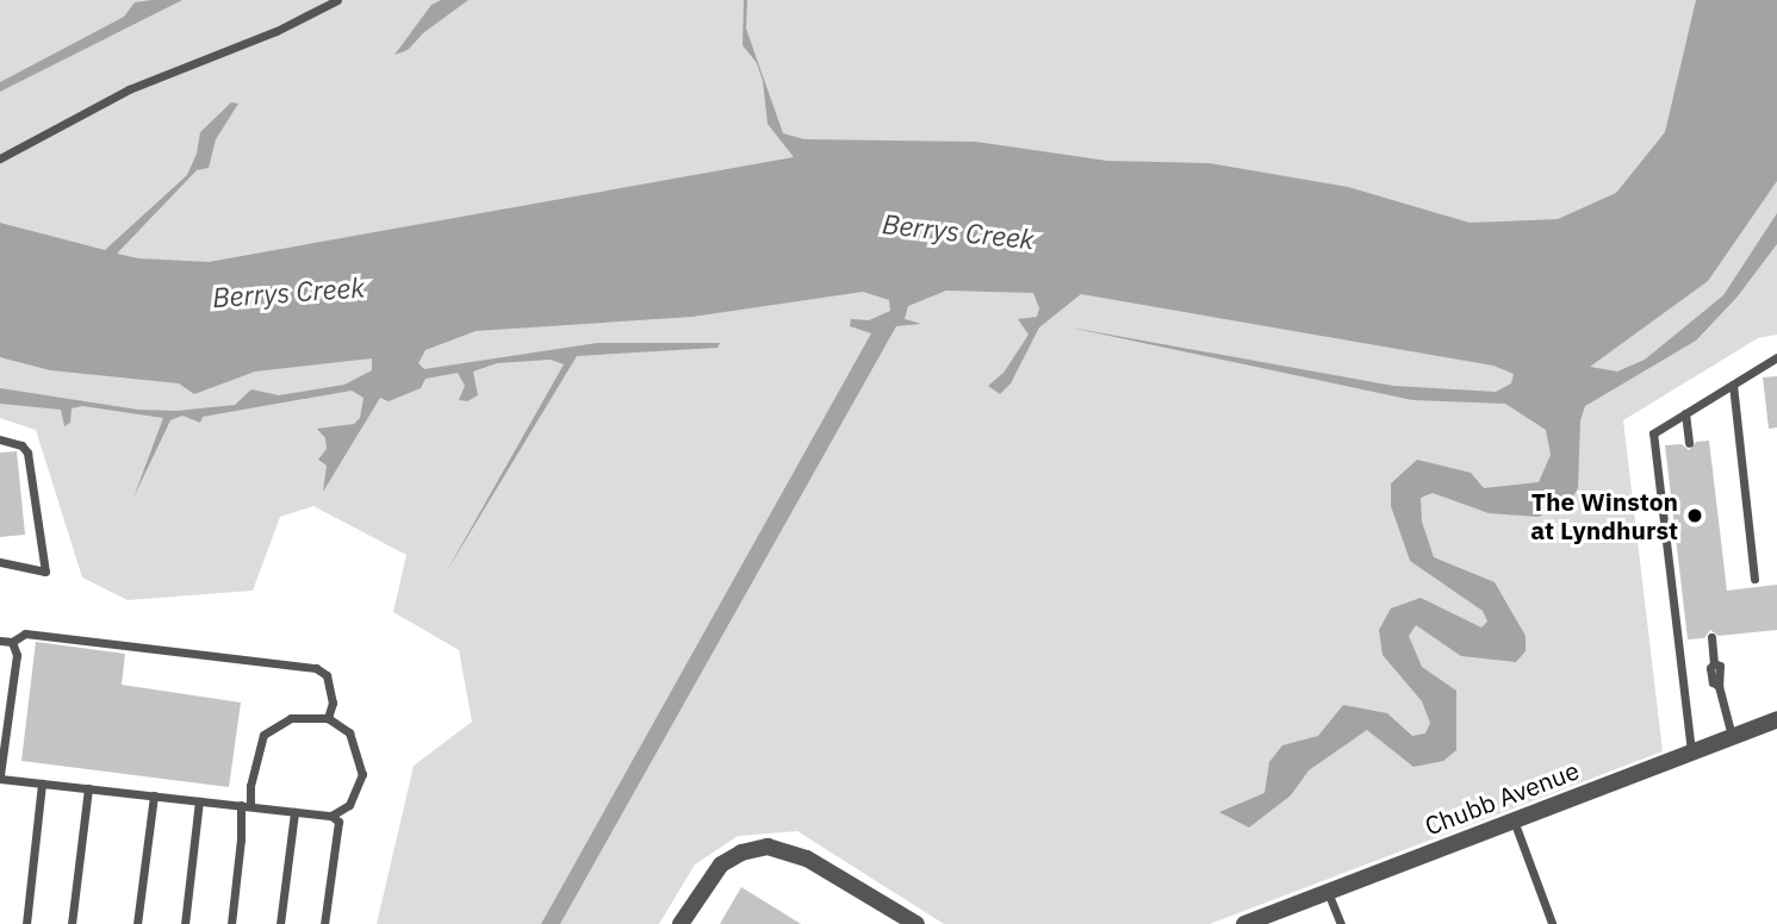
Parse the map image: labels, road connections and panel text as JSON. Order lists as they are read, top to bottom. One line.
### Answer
{"streets":{"street":["Chubb Avenue"]},"water":["Berrys Creek"],"places":["The Winston at Lyndhurst"]}
